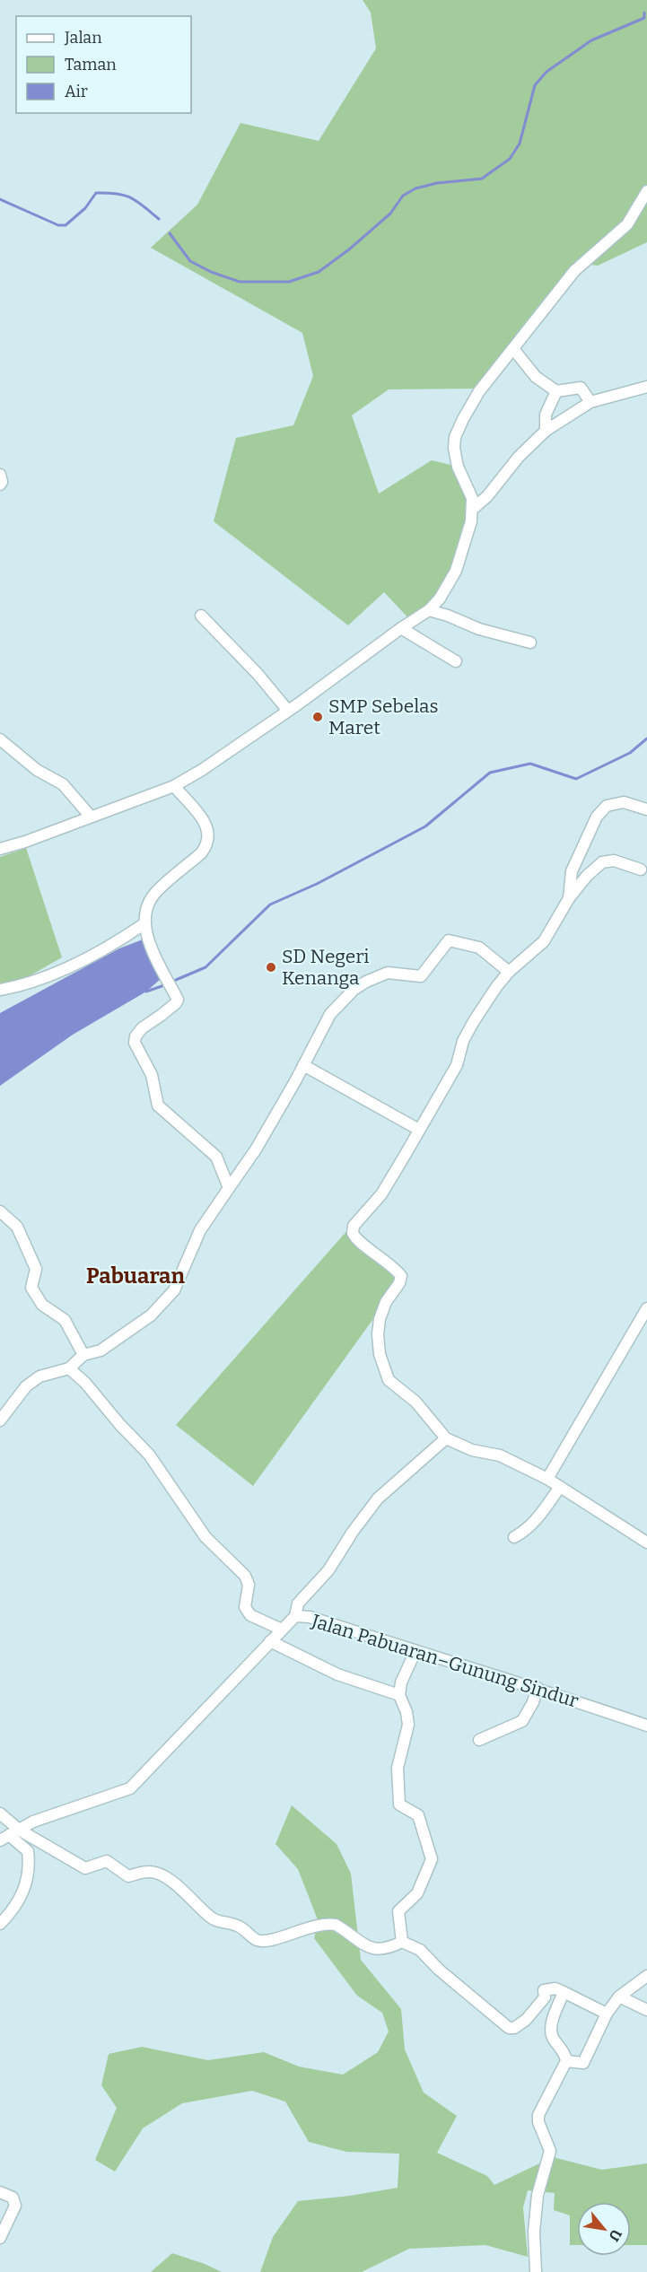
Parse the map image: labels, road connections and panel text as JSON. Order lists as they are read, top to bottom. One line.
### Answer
{"streets":{"street":["Jalan Pabuaran–Gunung Sindur"]},"districts":["Pabuaran"],"places":["SMP Sebelas Maret","SD Negeri Kenanga"],"legend":["Jalan","Taman","Air"],"north":"bottom right"}
